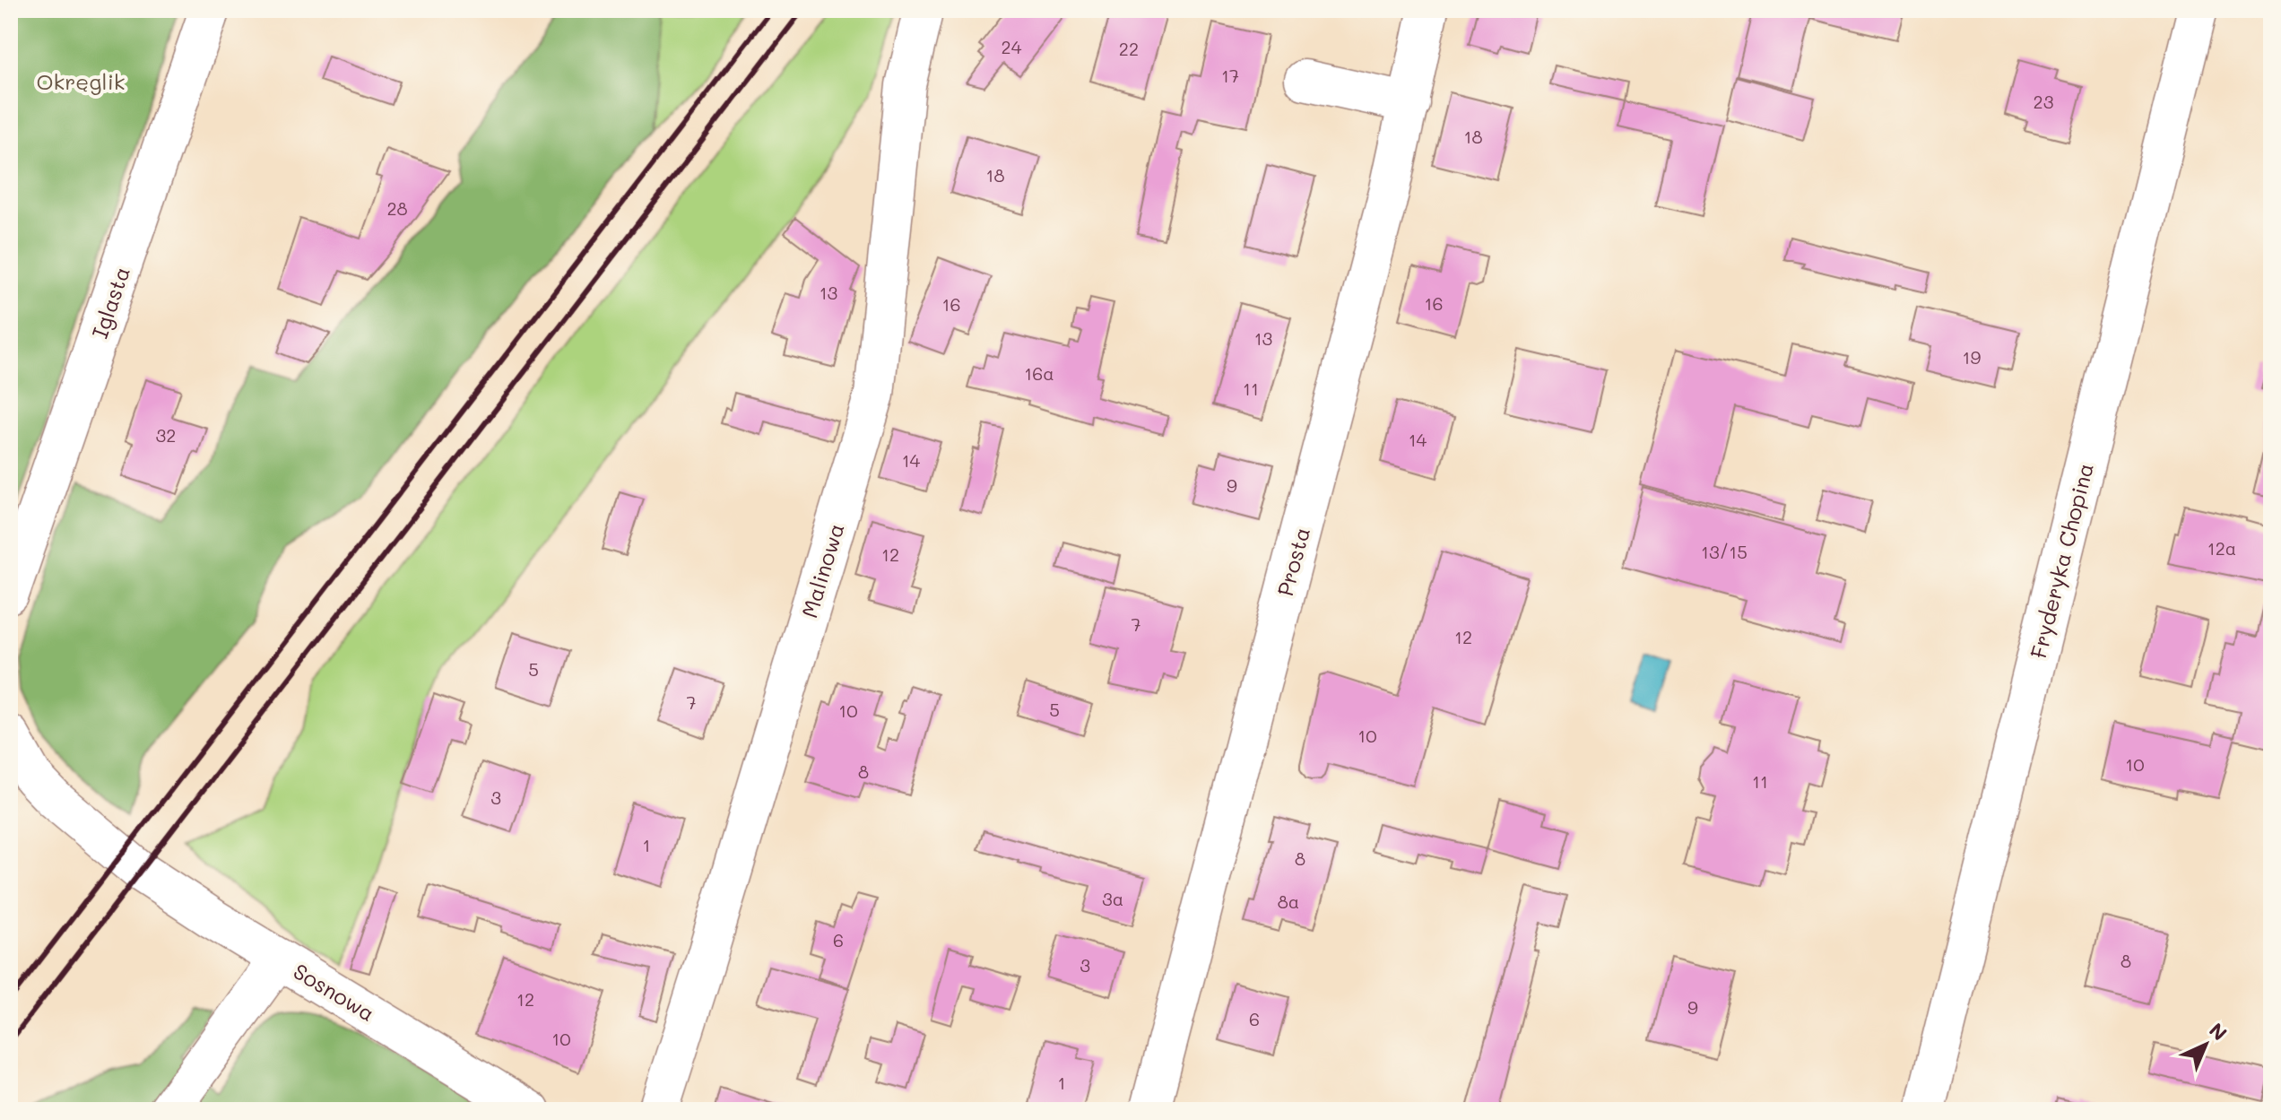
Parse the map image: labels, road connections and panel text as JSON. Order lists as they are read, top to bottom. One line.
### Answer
{"streets":{"street":["Iglasta","Fryderyka Chopina","Prosta","Malinowa","Sosnowa"]},"parks":["Okręglik"],"house_numbers":["24","22","17","23","18","18","28","13","16","16","13","19","16a","11","32","14","14","9","12a","13/15","12","7","12","5","7","5","10","10","10","8","11","3","1","8","3a","8a","6","8","3","12","9","6","10","1"],"north":"top right"}
